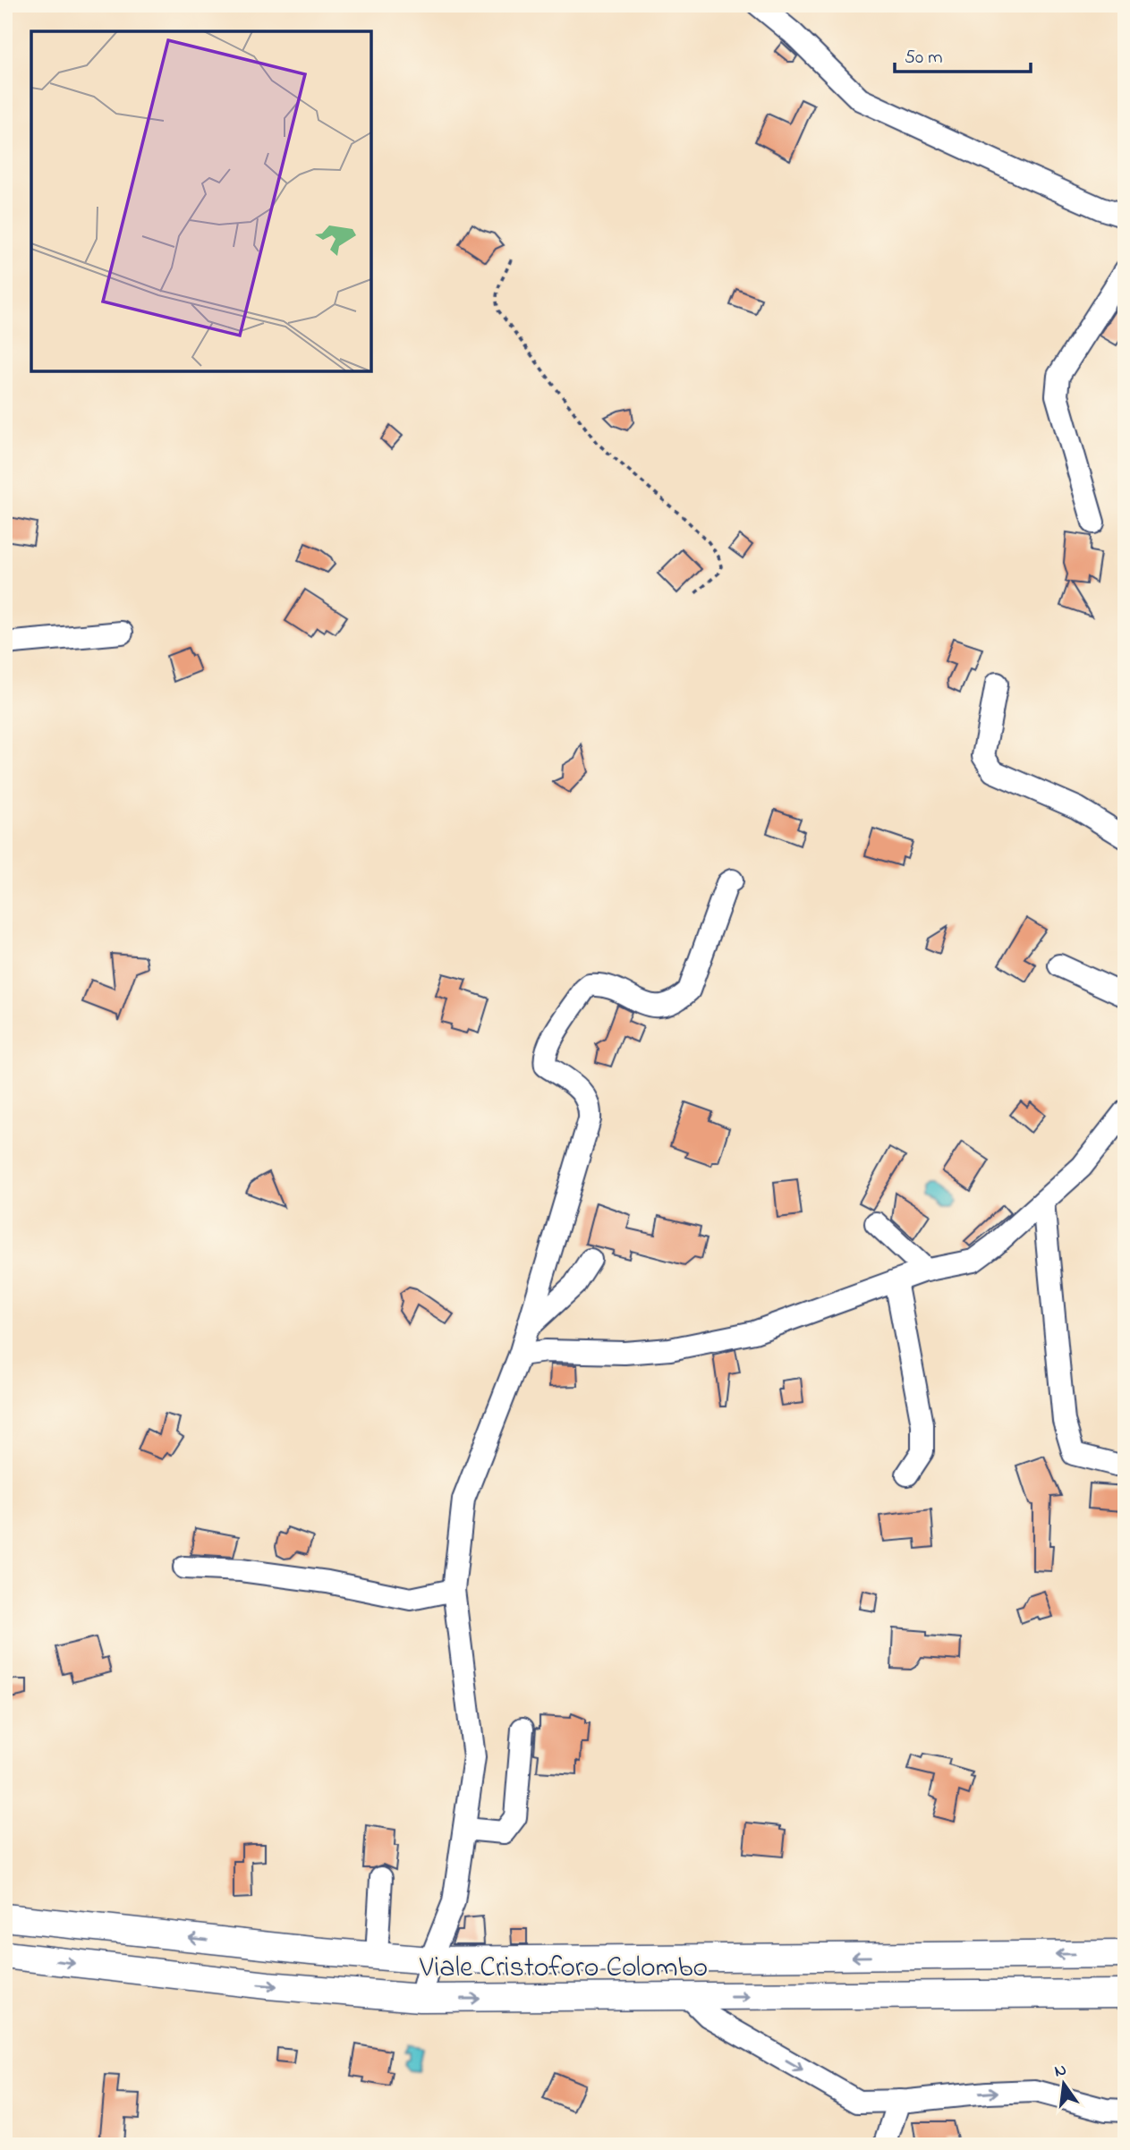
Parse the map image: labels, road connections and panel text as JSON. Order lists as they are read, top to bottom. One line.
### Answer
{"streets":{"main road":["Viale Cristoforo Colombo"]},"scale_bar":"50 m","north":"top"}
